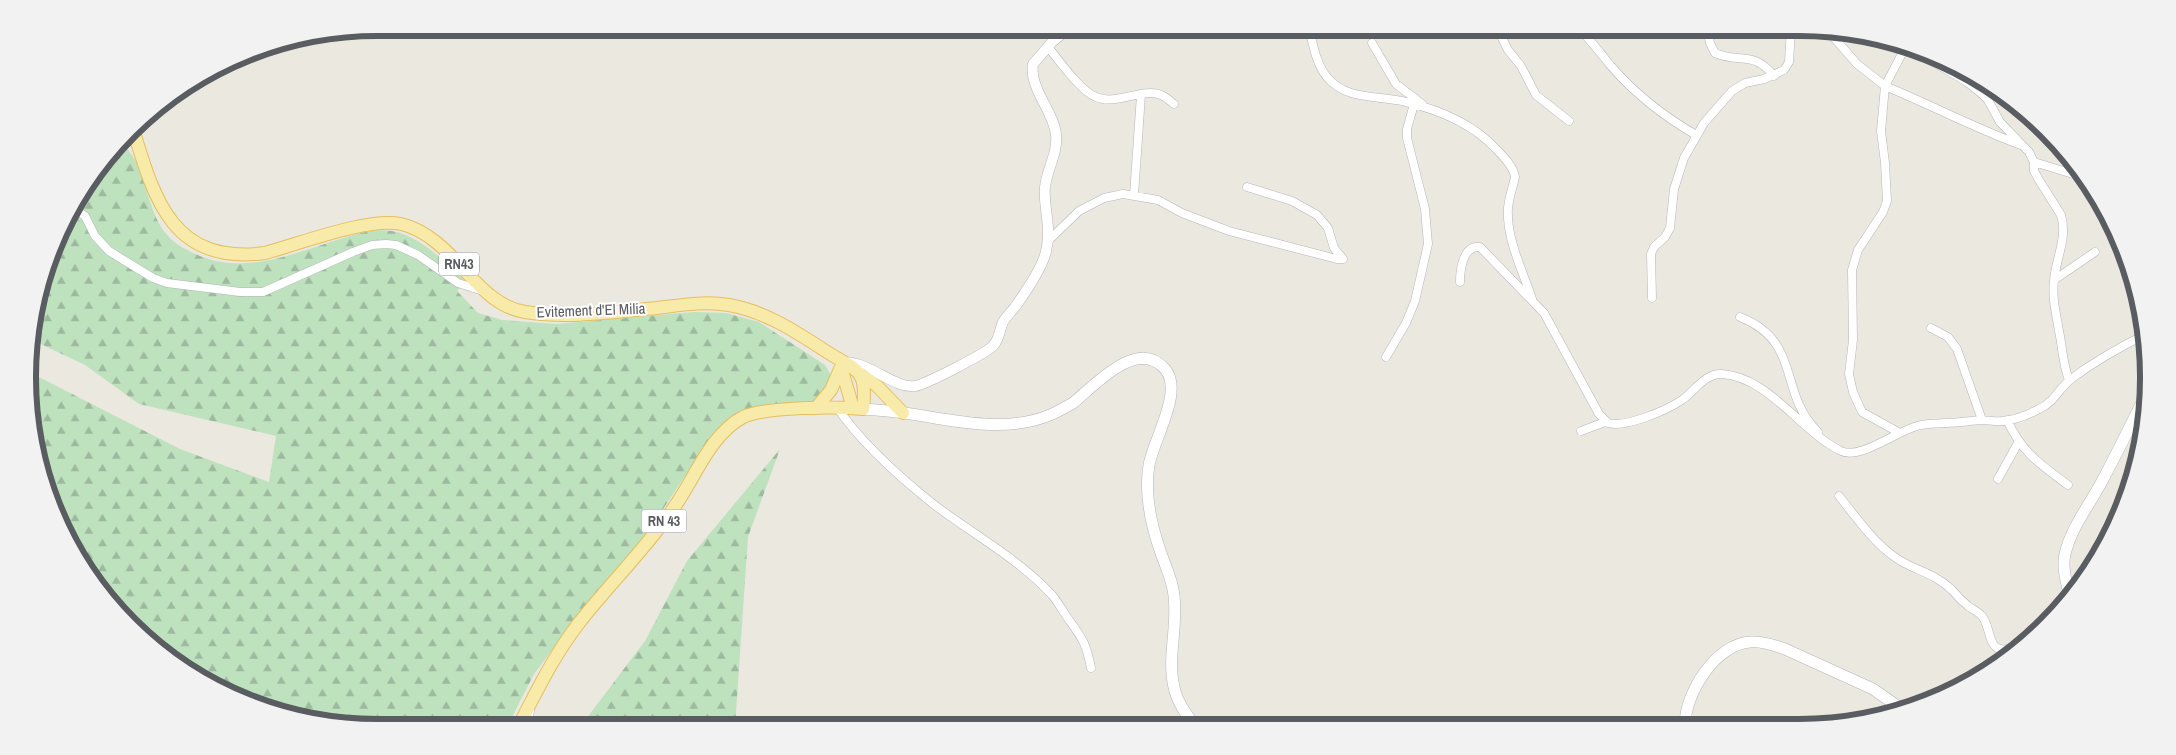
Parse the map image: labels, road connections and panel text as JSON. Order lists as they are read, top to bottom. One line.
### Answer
{"streets":{"main road":["RN43","Evitement d'El Milia","RN 43"]}}
